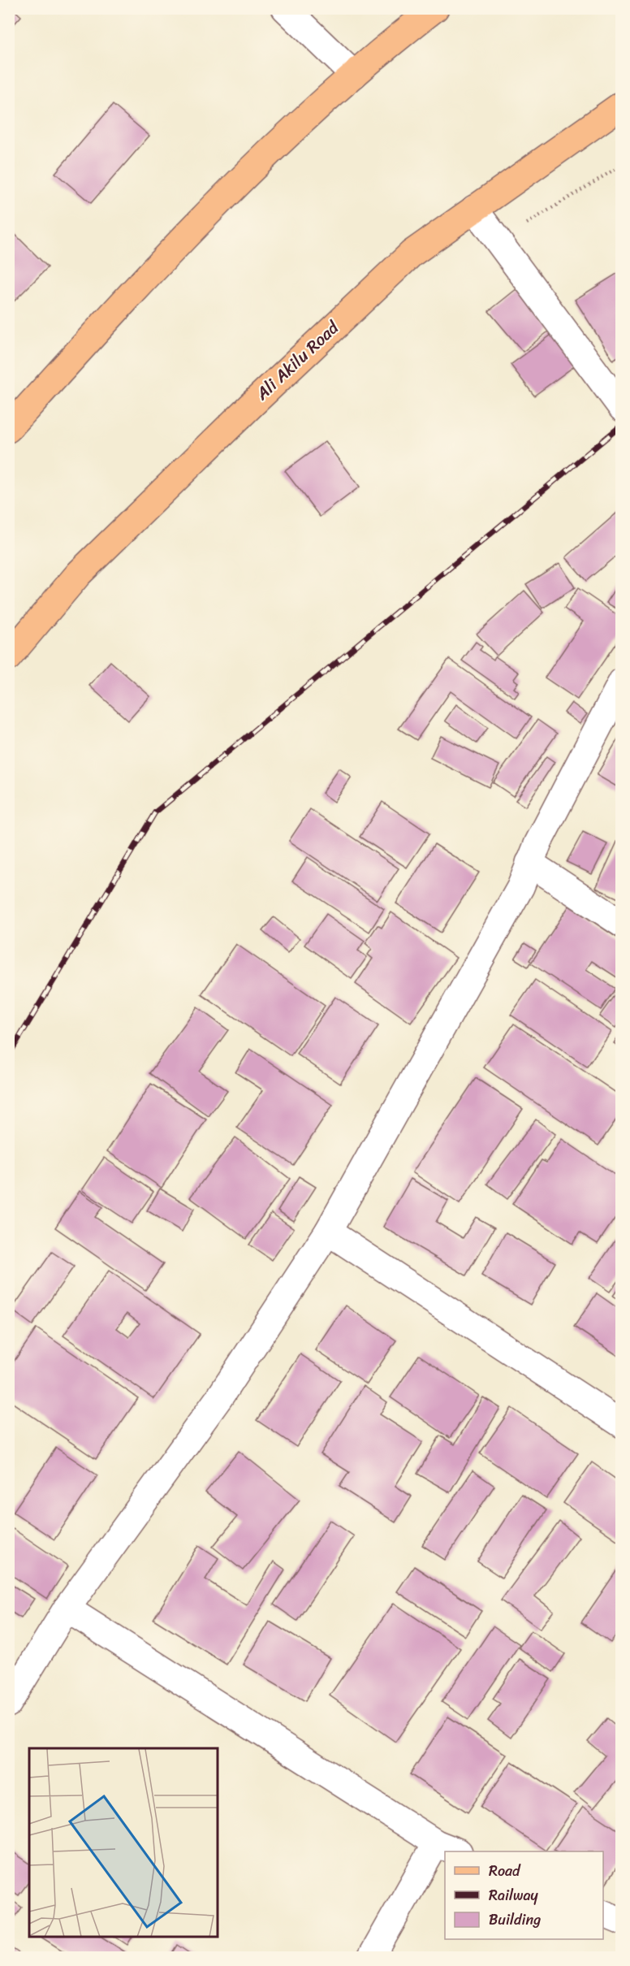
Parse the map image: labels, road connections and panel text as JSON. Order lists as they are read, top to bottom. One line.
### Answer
{"streets":{"main road":["Ali Akilu Road"]},"legend":["Road","Railway","Building"]}
